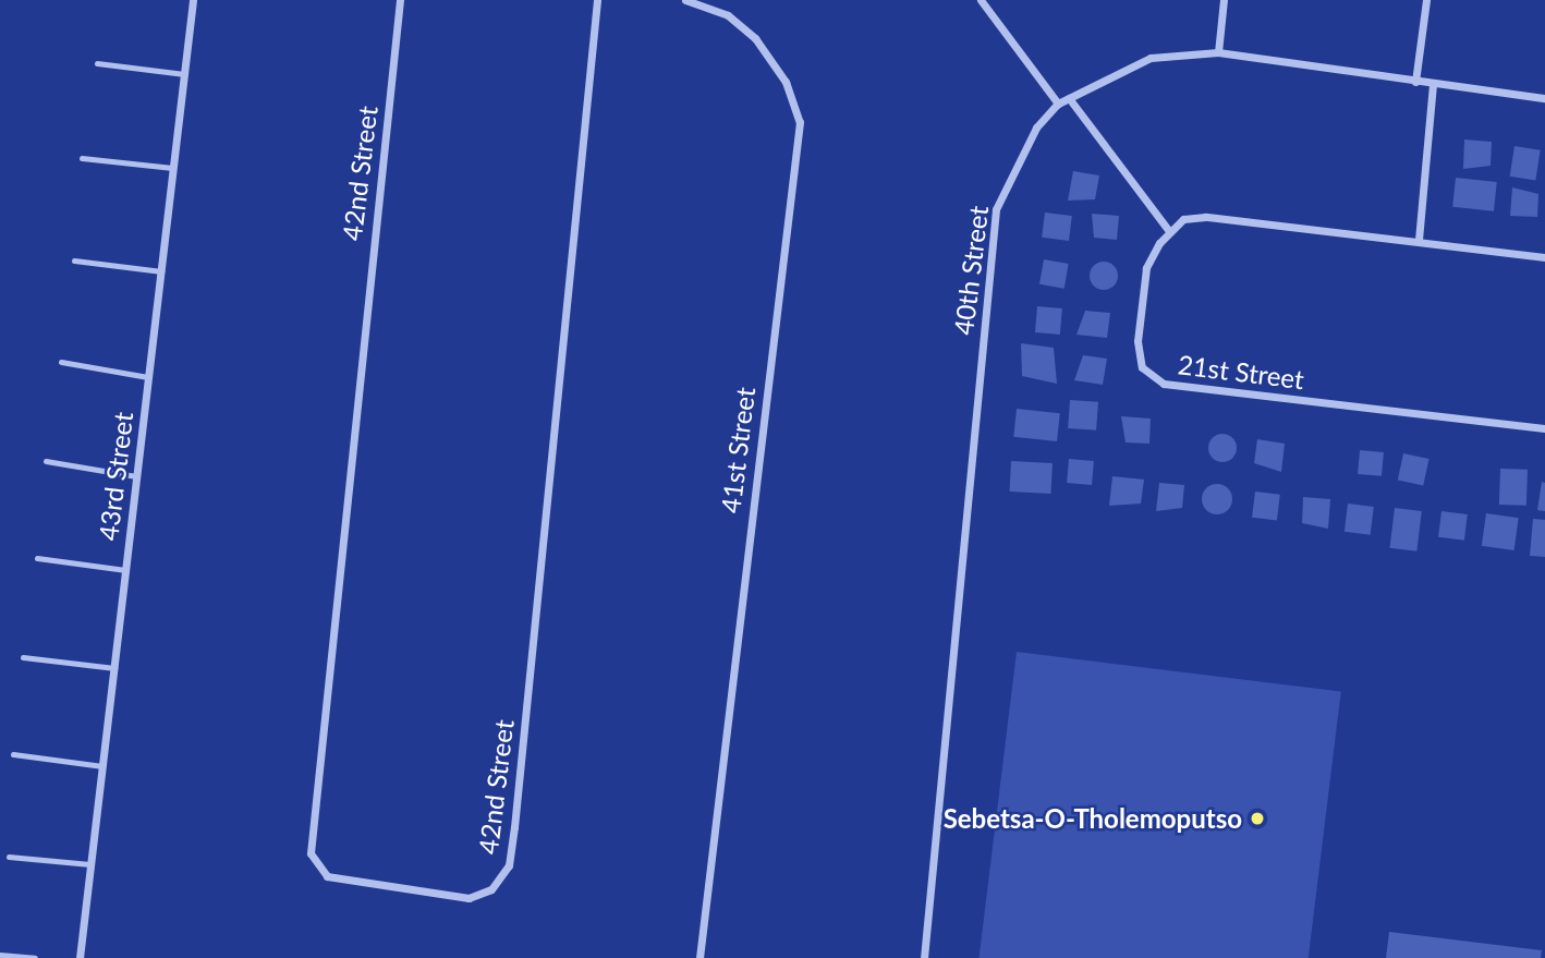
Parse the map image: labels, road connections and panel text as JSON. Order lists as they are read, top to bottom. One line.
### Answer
{"streets":{"street":["42nd Street","40th Street","21st Street","41st Street","43rd Street"]},"places":["Sebetsa-O-Tholemoputso"]}
